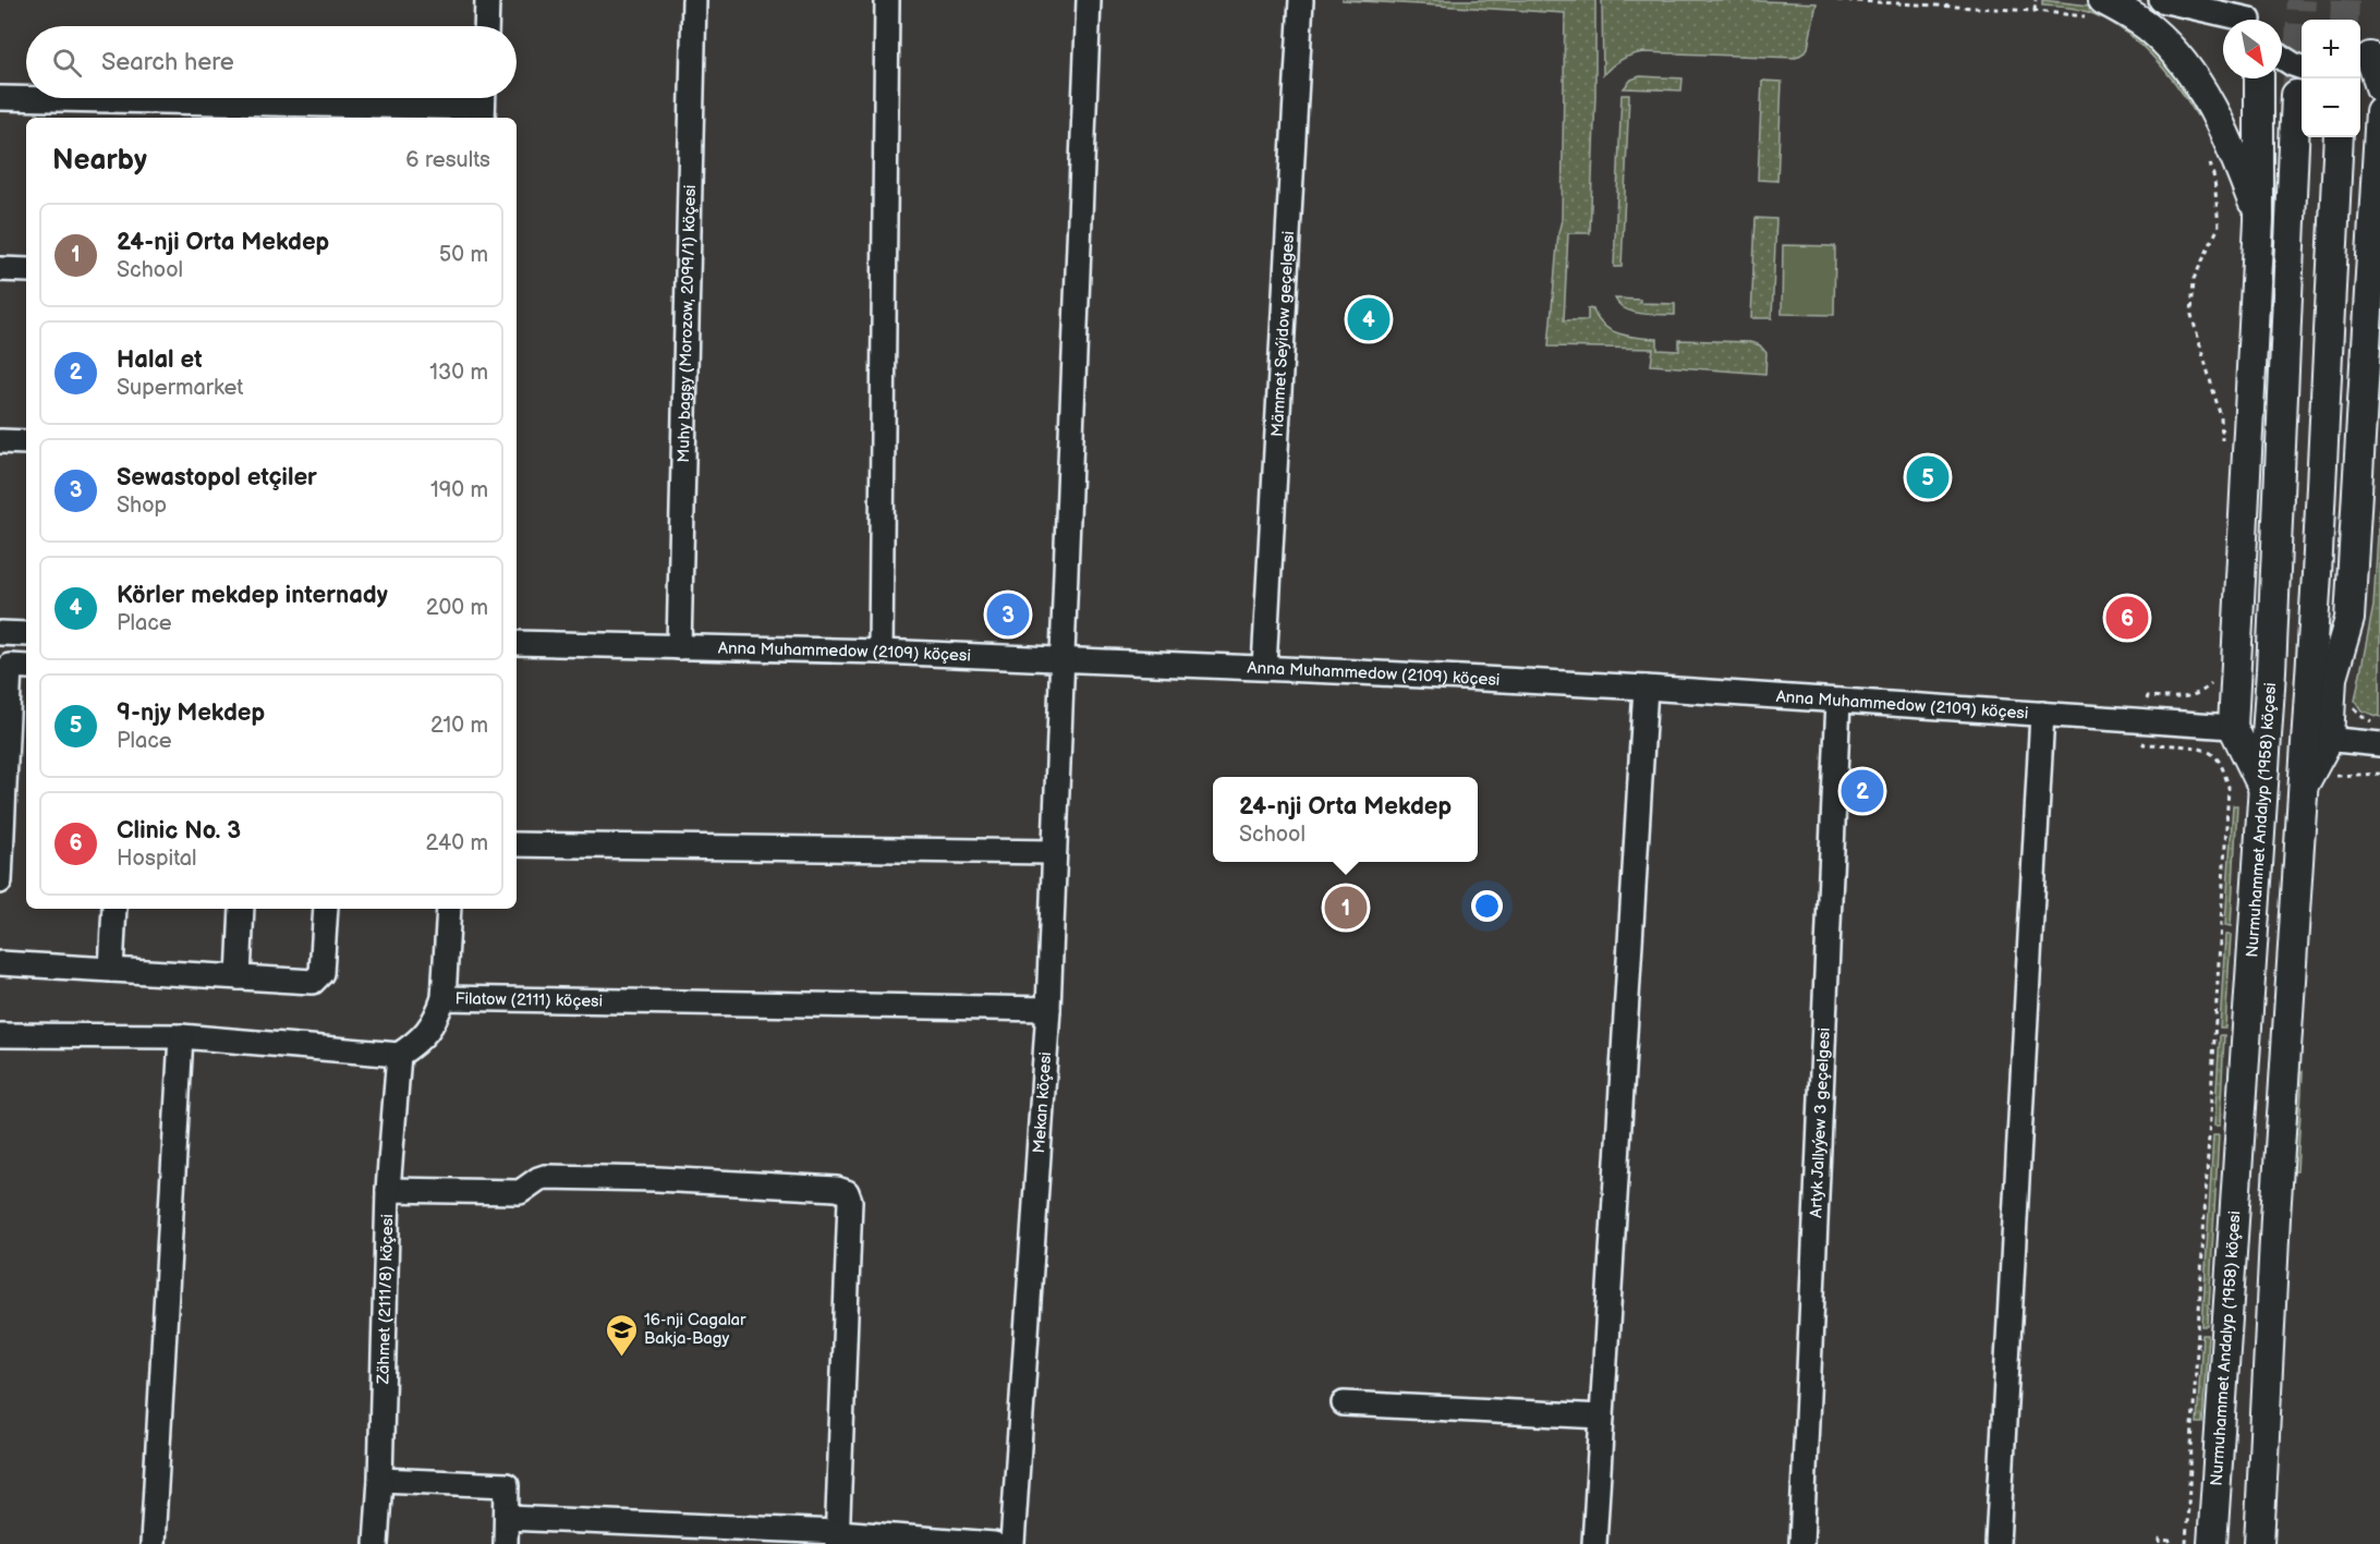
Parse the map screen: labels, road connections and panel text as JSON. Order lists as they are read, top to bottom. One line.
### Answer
{"streets":{"main road":["Nurmuhammet Andalyp (1958) köçesi"],"street":["Muhy bagşy (Morozow, 2099/1) köçesi","Mämmet Seýidow geçelgesi","Anna Muhammedow (2109) köçesi","Filatow (2111) köçesi","Mekan köçesi","Artyk Jallyýew 3 geçelgesi","Zähmet (2111/8) köçesi"]},"crossings":[["Muhy bagşy (Morozow, 2099/1) köçesi","Anna Muhammedow (2109) köçesi"],["Mämmet Seýidow geçelgesi","Anna Muhammedow (2109) köçesi"],["Anna Muhammedow (2109) köçesi","Mekan köçesi"],["Anna Muhammedow (2109) köçesi","Artyk Jallyýew 3 geçelgesi"],["Filatow (2111) köçesi","Mekan köçesi"],["Filatow (2111) köçesi","Zähmet (2111/8) köçesi"]],"places":{"school or university":["16-nji Cagalar Bakja-Bagy"]},"north":"bottom right","page":{"map_buttons":["+","−"],"search":"Search here","heading":["Nearby","6 results"],"list":[{"mark":"1","name":"24-nji Orta Mekdep","note":"School","value":"50 m"},{"mark":"2","name":"Halal et","note":"Supermarket","value":"130 m"},{"mark":"3","name":"Sewastopol etçiler","note":"Shop","value":"190 m"},{"mark":"4","name":"Körler mekdep internady","note":"Place","value":"200 m"},{"mark":"5","name":"9-njy Mekdep","note":"Place","value":"210 m"},{"mark":"6","name":"Clinic No. 3","note":"Hospital","value":"240 m"}],"pins":["4","5","3","6","2","1"],"popup":["24-nji Orta Mekdep","School"]}}
